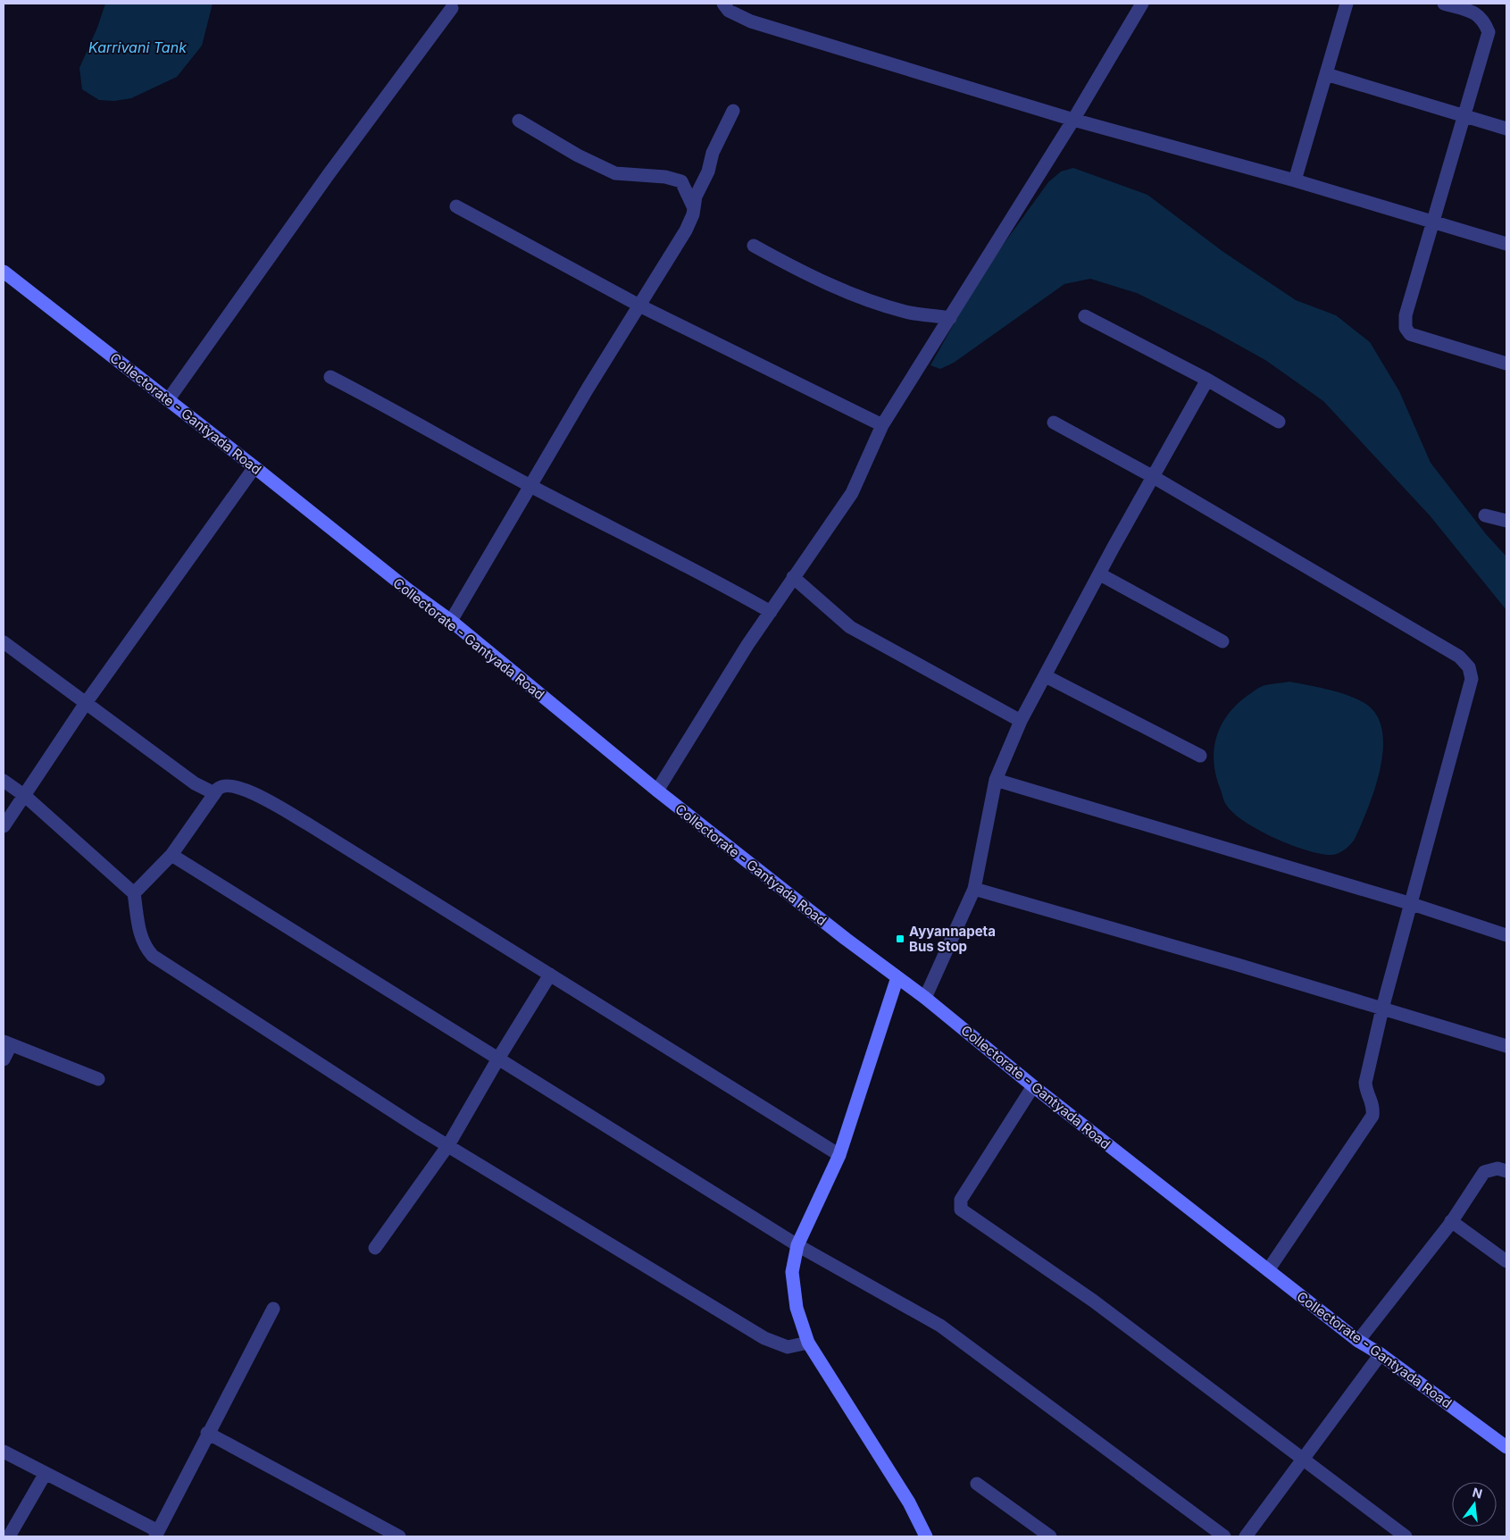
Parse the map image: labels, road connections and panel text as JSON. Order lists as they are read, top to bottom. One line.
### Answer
{"streets":{"street":["Collectorate - Gantyada Road"]},"water":["Karrivani Tank"],"places":{"transit":["Ayyannapeta Bus Stop"]},"north":"top"}
